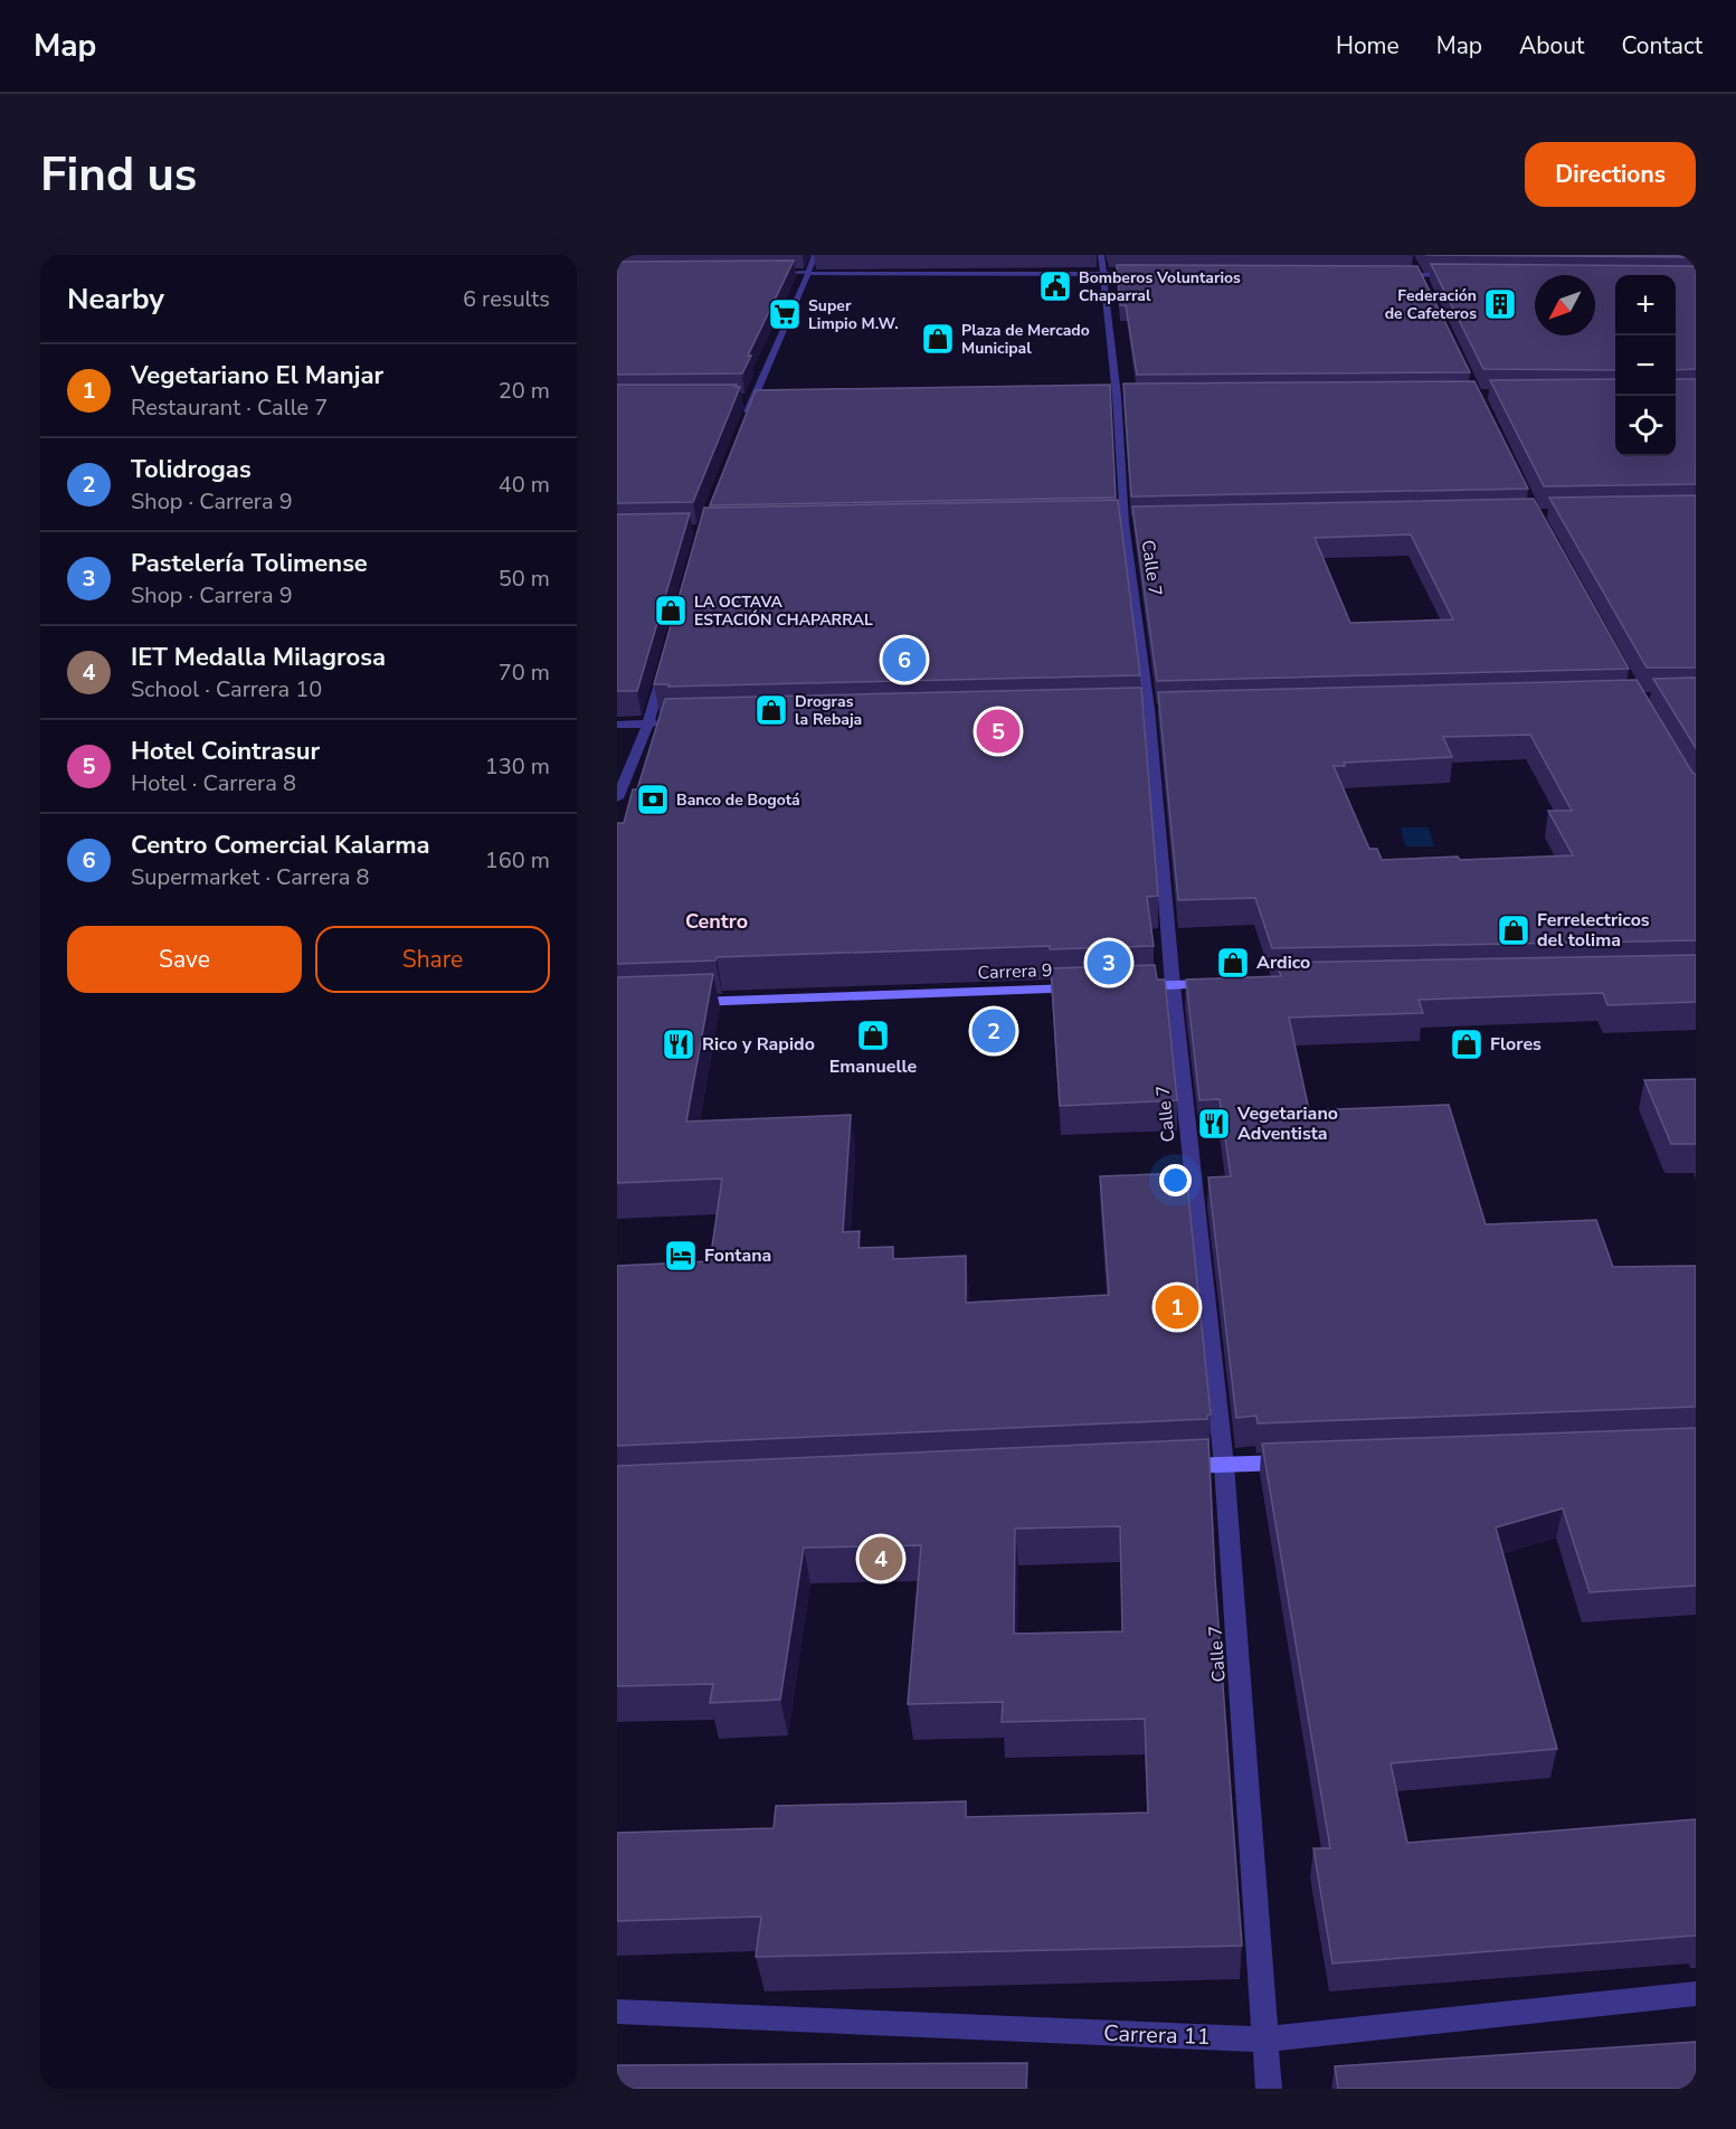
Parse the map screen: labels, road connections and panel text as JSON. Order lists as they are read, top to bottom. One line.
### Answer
{"streets":{"main road":["Carrera 9"],"street":["Calle 7","Carrera 11"]},"crossings":[["Calle 7","Carrera 11"]],"districts":["Centro"],"places":{"public building":["Bomberos Voluntarios Chaparral"],"building":["Federación de Cafeteros"],"supermarket":["Super Limpio M.W."],"shop":["Plaza de Mercado Municipal","LA OCTAVA ESTACIÓN CHAPARRAL","Drogras la Rebaja","Ferrelectricos del tolima","Ardico","Emanuelle","Flores"],"bank":["Banco de Bogotá"],"restaurant":["Rico y Rapido","Vegetariano Adventista"],"hotel":["Fontana"]},"north":"bottom left","page":{"header":"Map","nav":["Home","Map","About","Contact"],"buttons":["Directions",["Save","Share"]],"title":"Find us","heading":["Nearby","6 results"],"map_buttons":["+","−"],"list":[{"mark":"1","name":"Vegetariano El Manjar","note":"Restaurant · Calle 7","value":"20 m"},{"mark":"2","name":"Tolidrogas","note":"Shop · Carrera 9","value":"40 m"},{"mark":"3","name":"Pastelería Tolimense","note":"Shop · Carrera 9","value":"50 m"},{"mark":"4","name":"IET Medalla Milagrosa","note":"School · Carrera 10","value":"70 m"},{"mark":"5","name":"Hotel Cointrasur","note":"Hotel · Carrera 8","value":"130 m"},{"mark":"6","name":"Centro Comercial Kalarma","note":"Supermarket · Carrera 8","value":"160 m"}],"pins":["6","5","3","2","1","4"]}}
